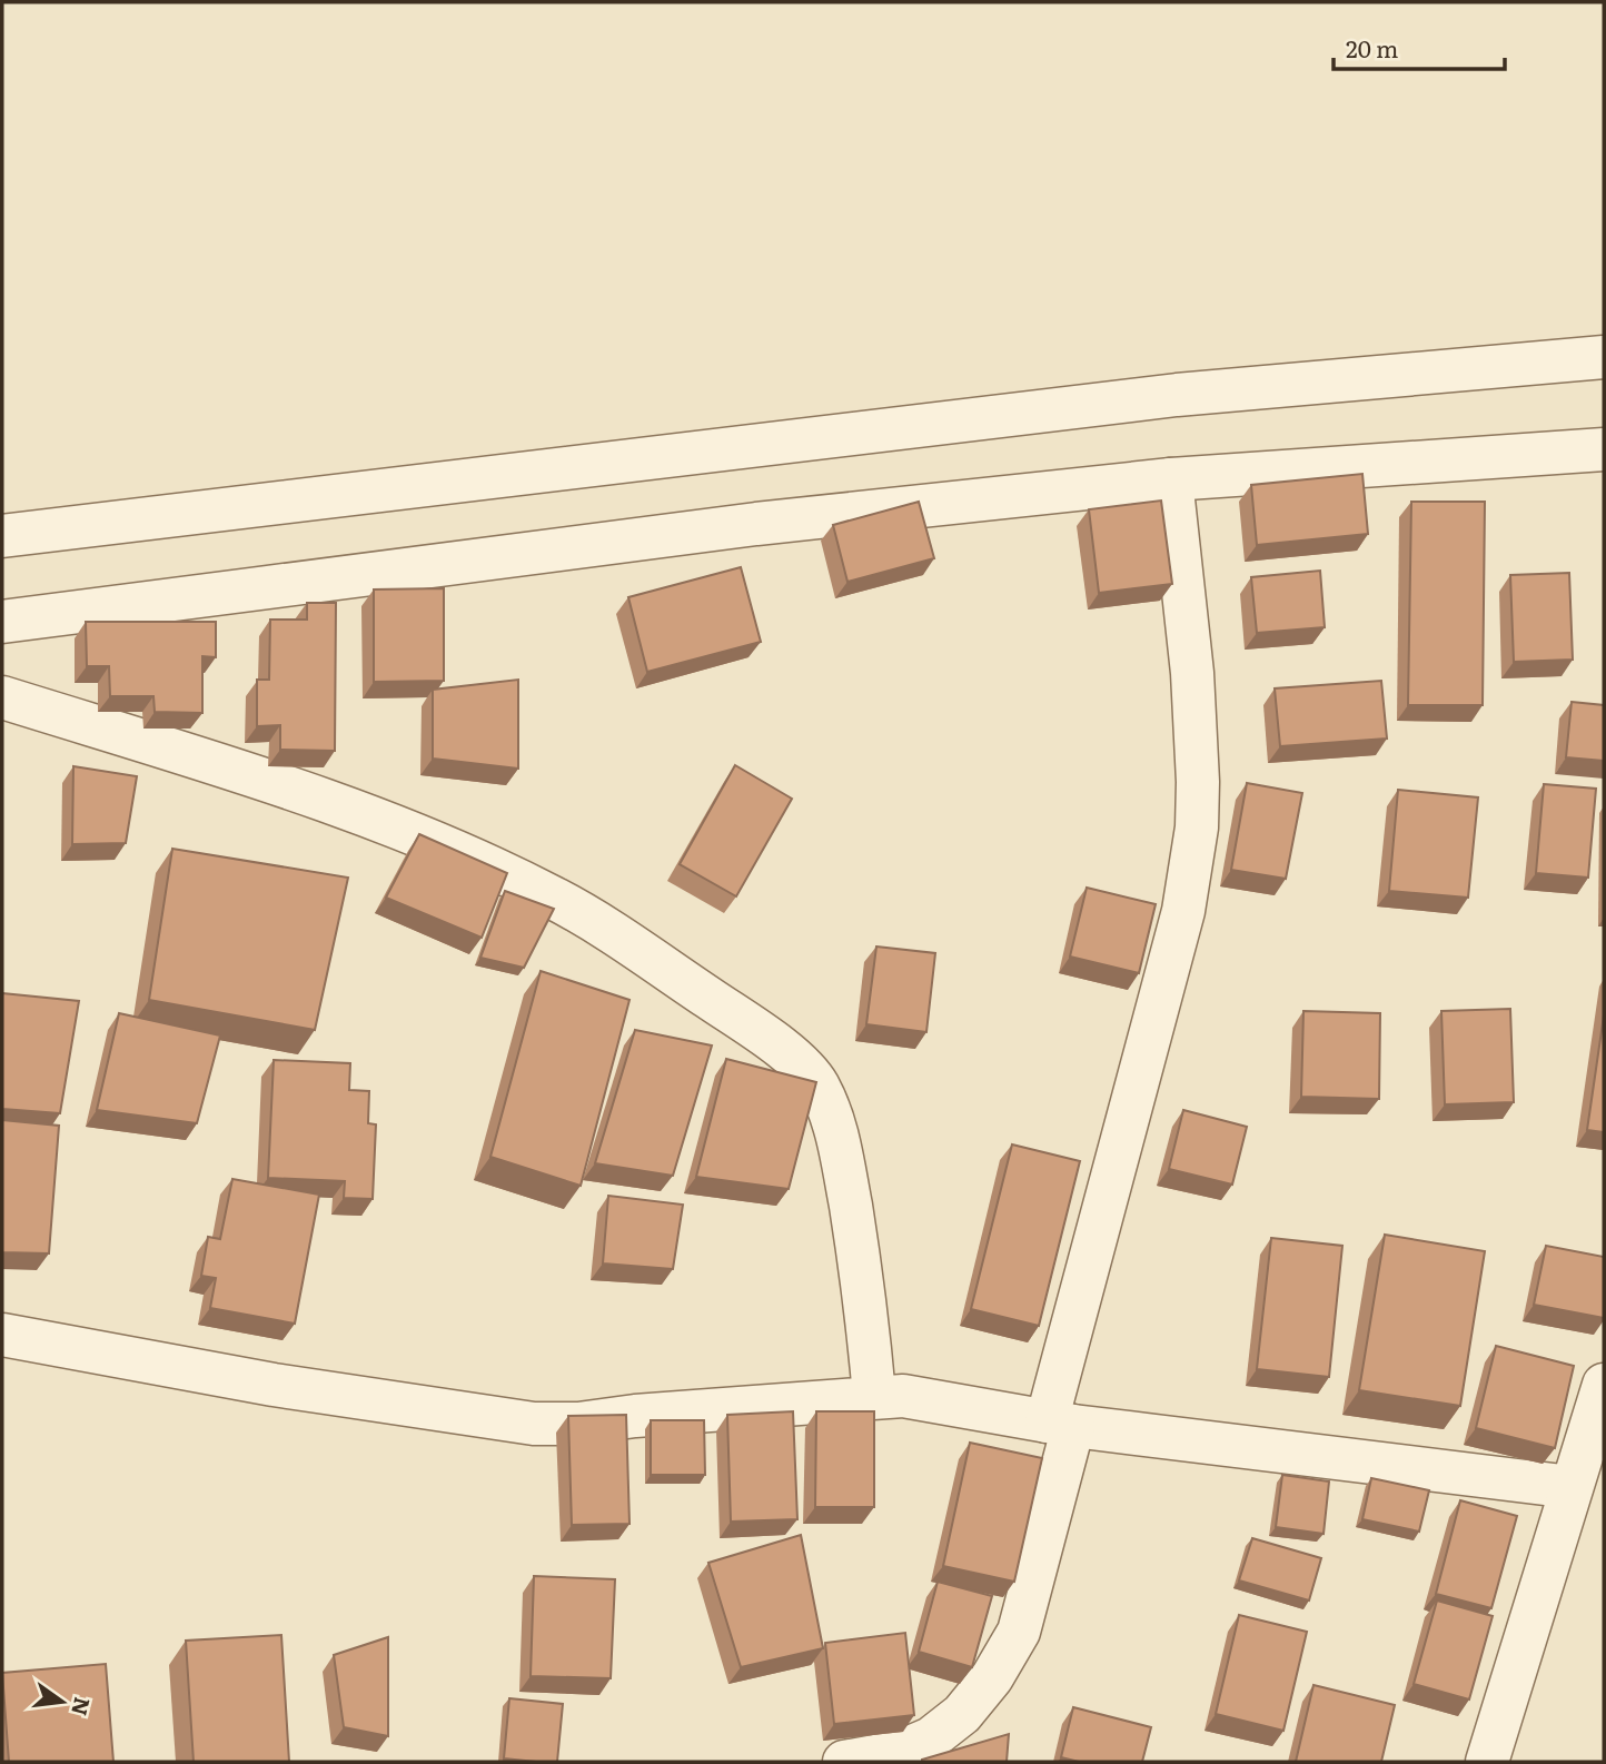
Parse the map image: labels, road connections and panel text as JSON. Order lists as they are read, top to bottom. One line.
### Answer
{"scale_bar":"20 m","north":"right"}
